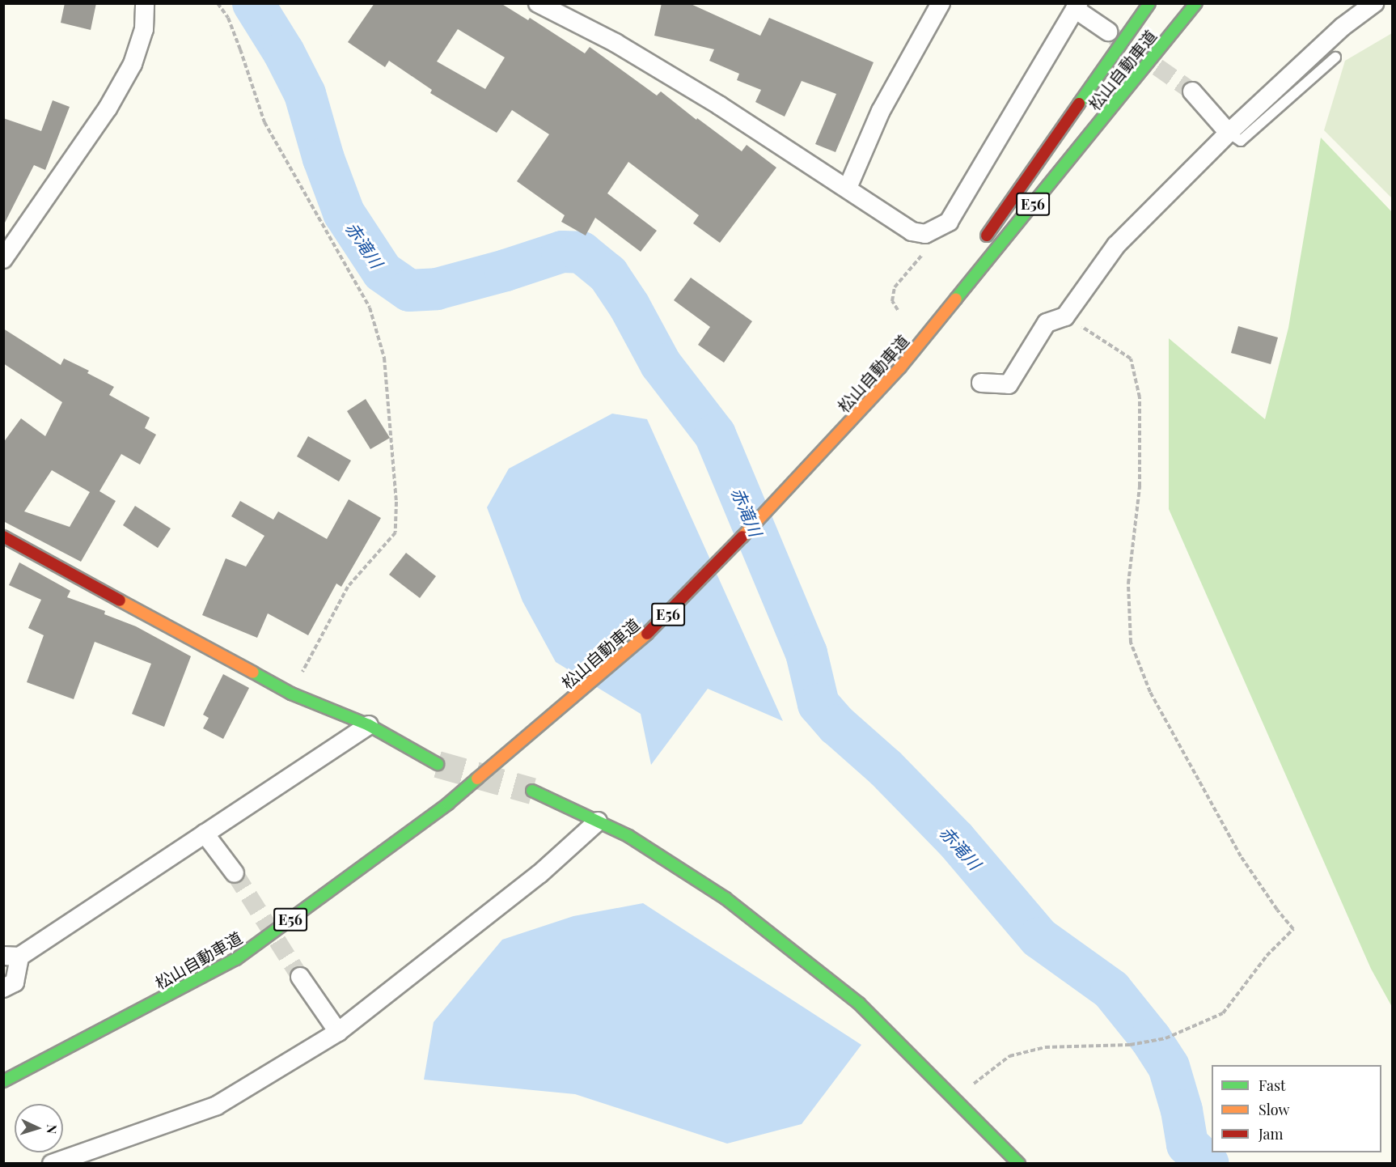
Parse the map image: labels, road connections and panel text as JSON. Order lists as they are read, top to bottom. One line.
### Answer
{"streets":{"main road":["松山自動車道","E56"]},"water":["赤滝川"],"legend":["Fast","Slow","Jam"],"north":"right"}
